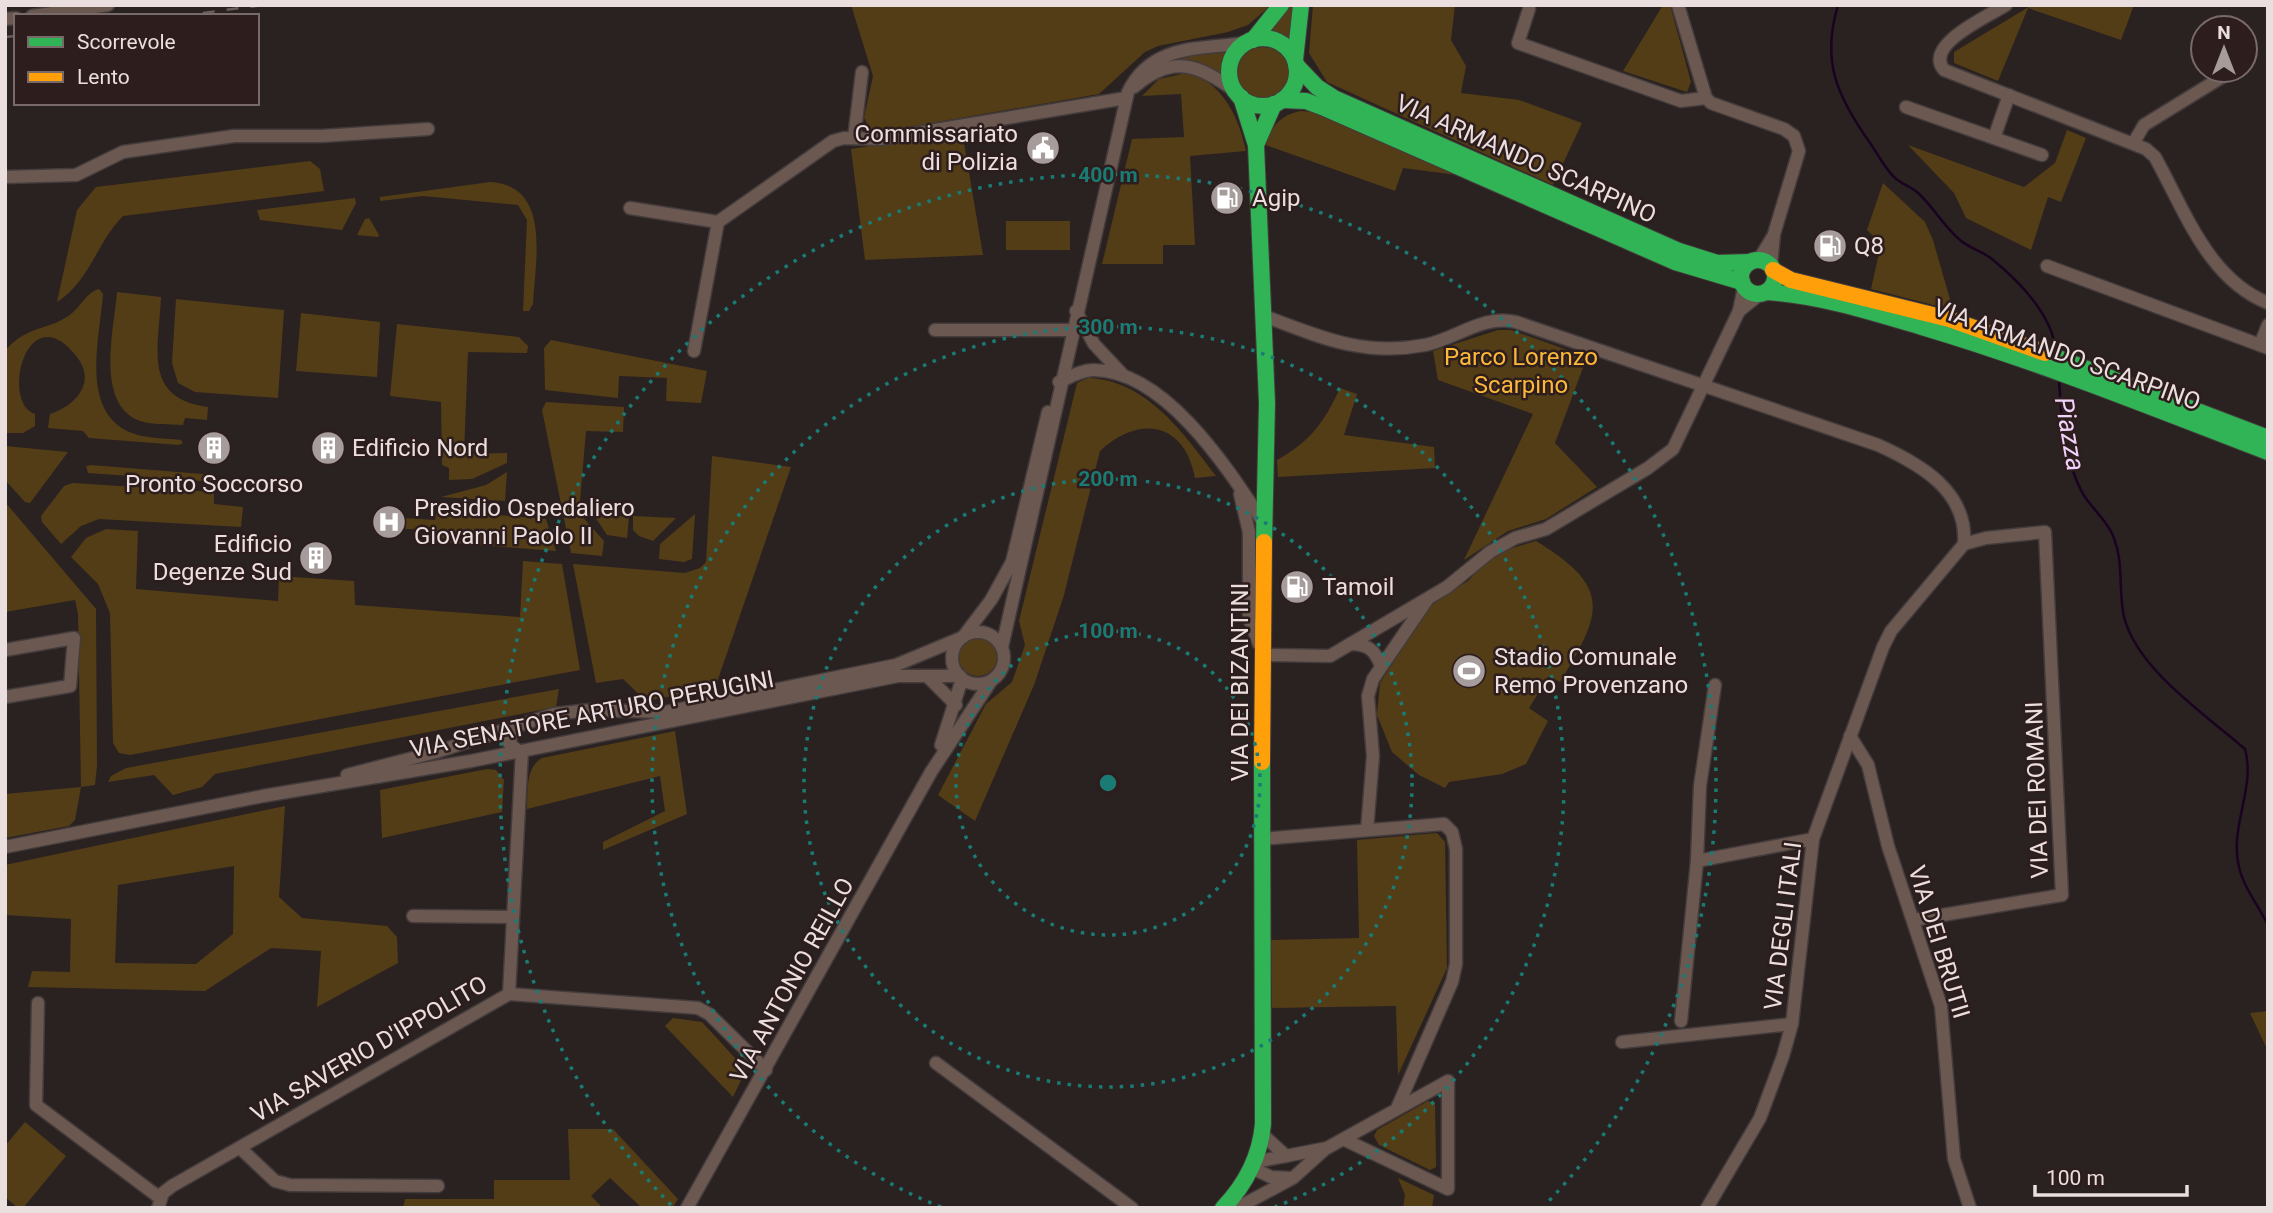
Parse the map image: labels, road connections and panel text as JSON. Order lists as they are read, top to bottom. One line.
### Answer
{"streets":{"street":["VIA ARMANDO SCARPINO","VIA DEI BIZANTINI","VIA SENATORE ARTURO PERUGINI","VIA DEI ROMANI","VIA DEGLI ITALI","VIA DEI BRUTII","VIA ANTONIO REILLO","VIA SAVERIO D'IPPOLITO"]},"crossings":[["VIA ARMANDO SCARPINO","VIA DEI BIZANTINI"],["VIA SENATORE ARTURO PERUGINI","VIA ANTONIO REILLO"],["VIA SENATORE ARTURO PERUGINI","VIA SAVERIO D'IPPOLITO"],["VIA DEI ROMANI","VIA DEGLI ITALI"],["VIA DEI ROMANI","VIA DEI BRUTII"],["VIA DEGLI ITALI","VIA DEI BRUTII"]],"water":["Piazza"],"parks":["Parco Lorenzo Scarpino"],"places":{"public building":["Commissariato di Polizia"],"fuel station":["Agip","Q8","Tamoil"],"building":["Pronto Soccorso","Edificio Nord","Edificio Degenze Sud"],"hospital":["Presidio Ospedaliero Giovanni Paolo II"],"sports":["Stadio Comunale Remo Provenzano"]},"legend":["Scorrevole","Lento"],"scale_bar":"100 m","north":"top","rings":["400 m","300 m","200 m","100 m"]}
